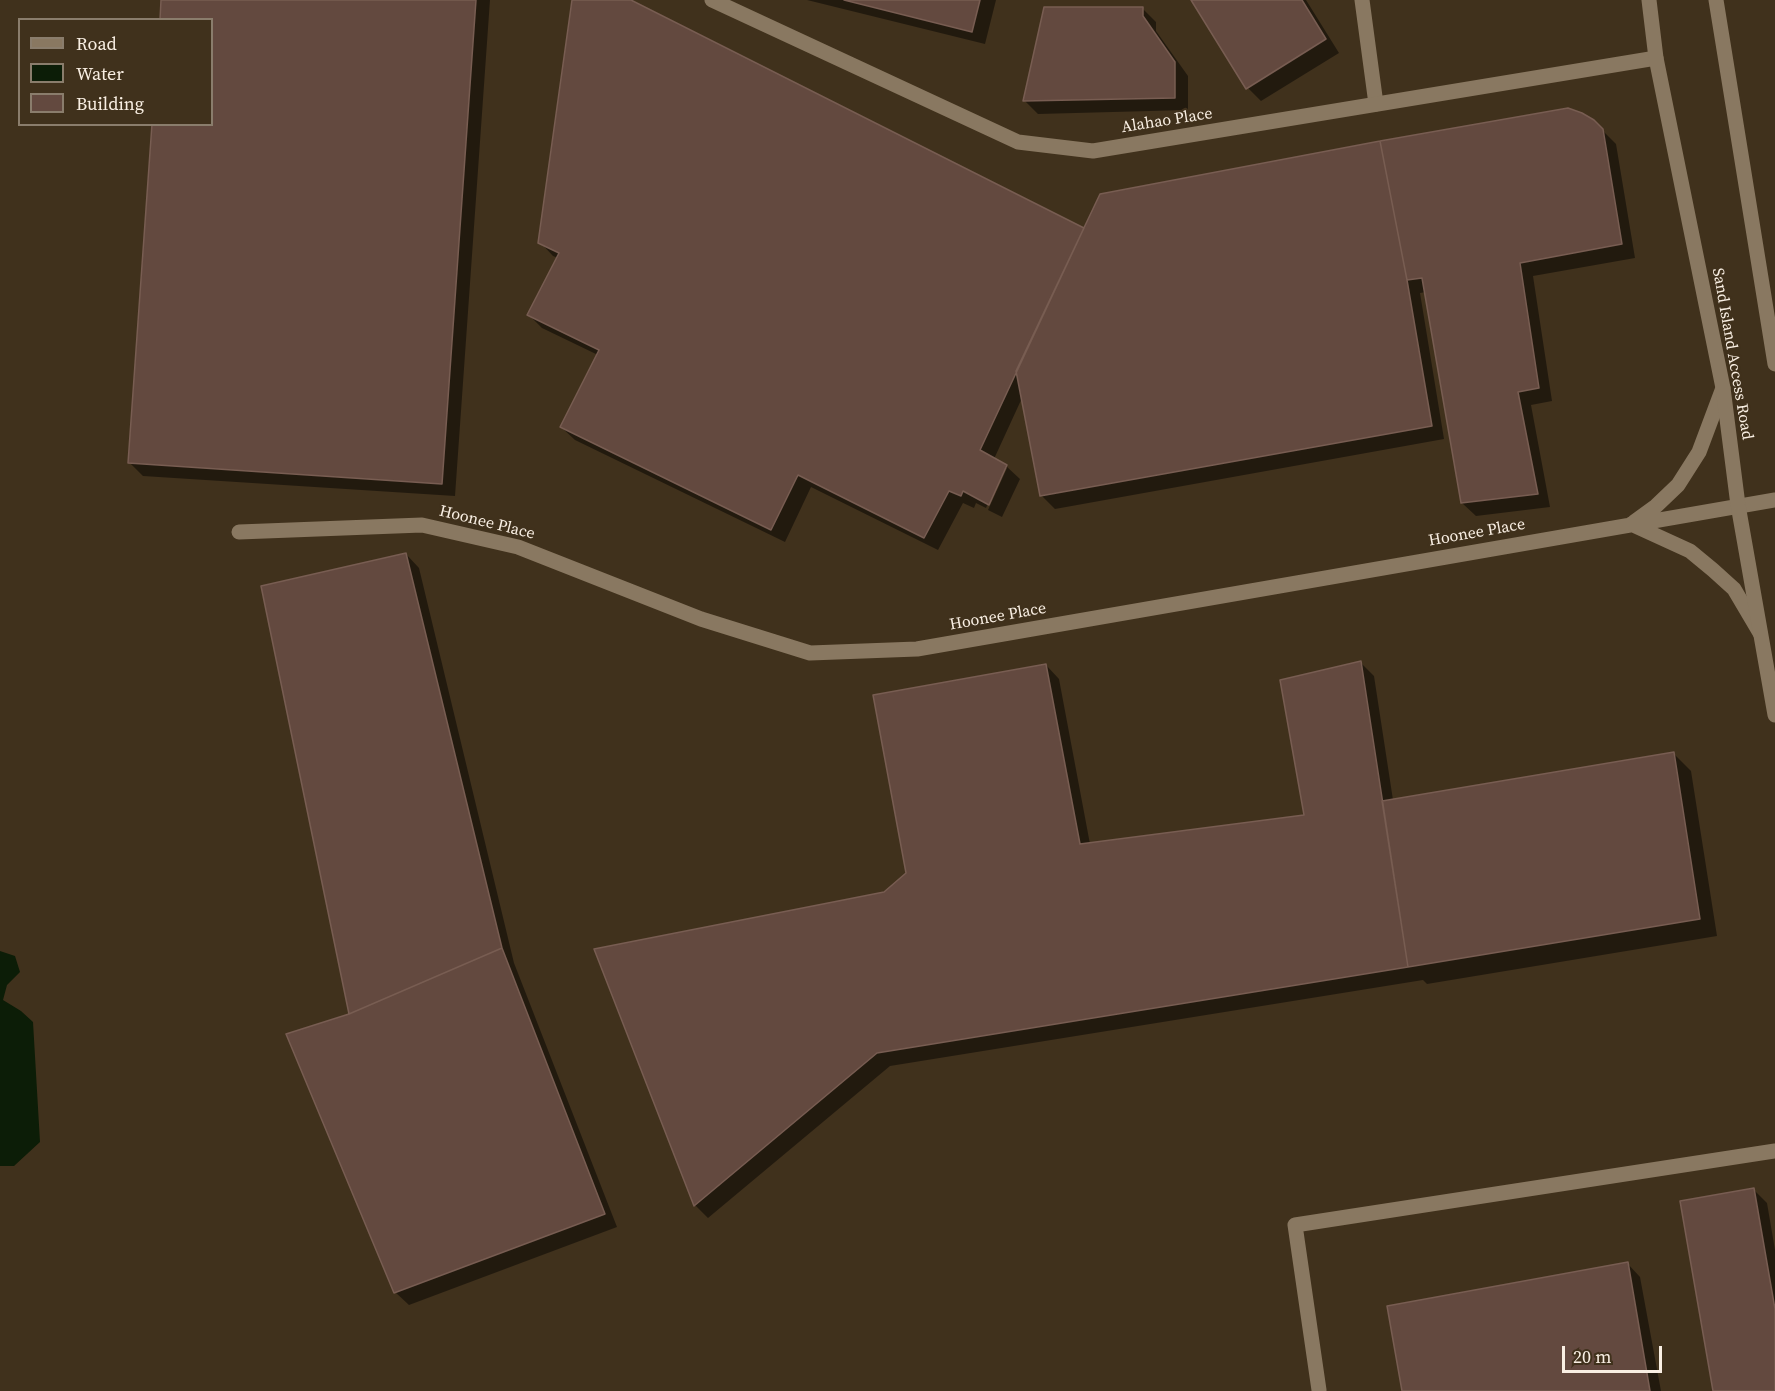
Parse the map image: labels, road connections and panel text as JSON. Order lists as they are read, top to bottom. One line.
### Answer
{"streets":{"street":["Alahao Place","Sand Island Access Road","Hoonee Place"]},"crossings":[["Alahao Place","Sand Island Access Road"],["Sand Island Access Road","Hoonee Place"]],"legend":["Road","Water","Building"],"scale_bar":"20 m"}
